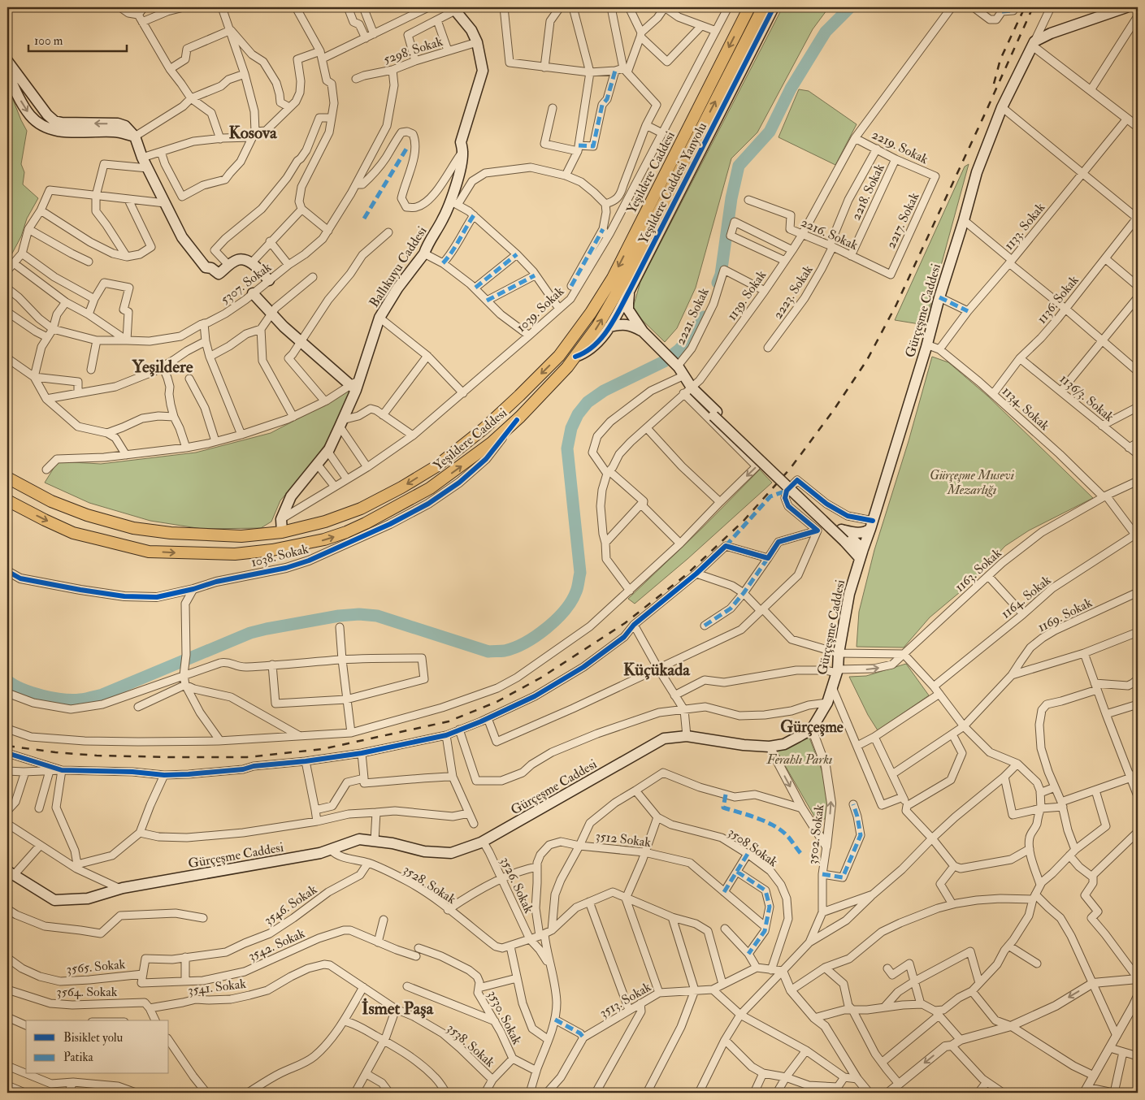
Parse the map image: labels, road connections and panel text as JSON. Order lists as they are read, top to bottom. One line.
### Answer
{"streets":{"highway":["Yeşildere Caddesi"],"main road":["Yeşildere Caddesi Yanyolu","Ballıkuyu Caddesi","Gürçeşme Caddesi"],"street":["5298. Sokak","2219. Sokak","2218. Sokak","2217. Sokak","1133. Sokak","2216. Sokak","5307. Sokak","2223. Sokak","1139. Sokak","1136. Sokak","1039. Sokak","2221. Sokak","1136/3. Sokak","1134. Sokak","1038. Sokak","1163. Sokak","1164. Sokak","1169. Sokak","3502. Sokak","3512 Sokak","3508 Sokak","3528. Sokak","3526. Sokak","3546. Sokak","3542. Sokak","3565. Sokak","3541. Sokak","3564. Sokak","3513. Sokak","3530. Sokak","3538. Sokak"]},"crossings":[["5298. Sokak","Ballıkuyu Caddesi"],["5298. Sokak","5307. Sokak"],["2219. Sokak","2218. Sokak"],["2219. Sokak","2217. Sokak"],["2219. Sokak","2223. Sokak"],["2219. Sokak","1139. Sokak"],["Yeşildere Caddesi","Yeşildere Caddesi Yanyolu"],["Yeşildere Caddesi","Ballıkuyu Caddesi"],["Yeşildere Caddesi","1038. Sokak"],["2218. Sokak","2216. Sokak"],["2217. Sokak","2216. Sokak"],["1133. Sokak","1134. Sokak"],["2216. Sokak","2223. Sokak"],["2216. Sokak","1139. Sokak"],["Ballıkuyu Caddesi","1039. Sokak"],["1139. Sokak","2221. Sokak"],["1136. Sokak","1136/3. Sokak"],["1136. Sokak","1134. Sokak"],["Gürçeşme Caddesi","1134. Sokak"],["Gürçeşme Caddesi","1163. Sokak"],["Gürçeşme Caddesi","3502. Sokak"],["Gürçeşme Caddesi","3528. Sokak"],["Gürçeşme Caddesi","3526. Sokak"],["1134. Sokak","1163. Sokak"],["1134. Sokak","1164. Sokak"],["3512 Sokak","3528. Sokak"],["3512 Sokak","3526. Sokak"],["3512 Sokak","3530. Sokak"],["3528. Sokak","3526. Sokak"],["3528. Sokak","3546. Sokak"],["3528. Sokak","3513. Sokak"],["3546. Sokak","3542. Sokak"],["3546. Sokak","3565. Sokak"],["3542. Sokak","3565. Sokak"],["3541. Sokak","3564. Sokak"],["3541. Sokak","3538. Sokak"]],"districts":["Kosova","Yeşildere","Küçükada","Gürçeşme","İsmet Paşa"],"parks":["Gürçeşme Musevi Mezarlığı","Ferahlı Parkı"],"legend":["Bisiklet yolu","Patika"],"scale_bar":"100 m"}
